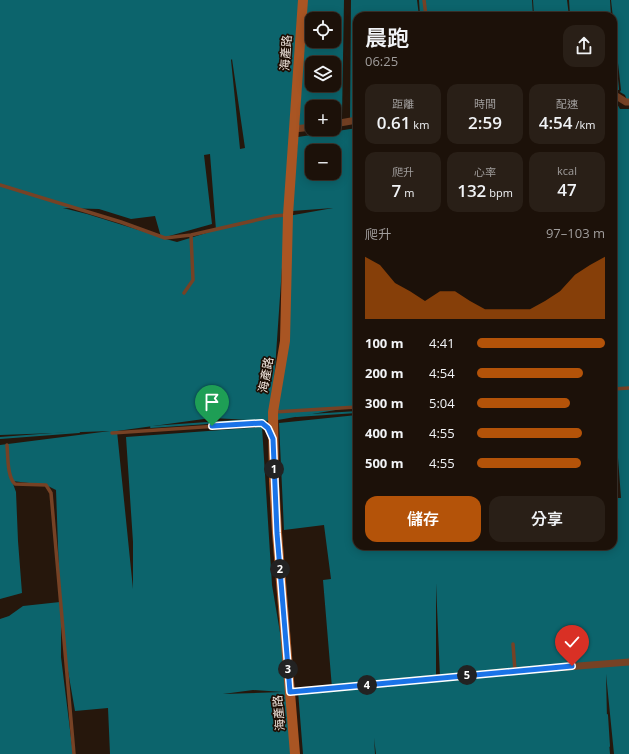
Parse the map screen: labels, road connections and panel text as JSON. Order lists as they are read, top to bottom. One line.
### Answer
{"streets":{"street":["海產路"]},"page":{"map_buttons":["+","−"],"heading":["晨跑","06:25"],"stats":[["距離","0.61 km"],["時間","2:59"],["配速","4:54 /km"],["爬升","7 m"],["心率","132 bpm"],["kcal","47"]],"chart":["爬升","97–103 m"],"list":[{"name":"100 m","note":"4:41"},{"name":"200 m","note":"4:54"},{"name":"300 m","note":"5:04"},{"name":"400 m","note":"4:55"},{"name":"500 m","note":"4:55"}],"pins":["1","2","3","5","4"],"buttons":["儲存","分享"]}}
